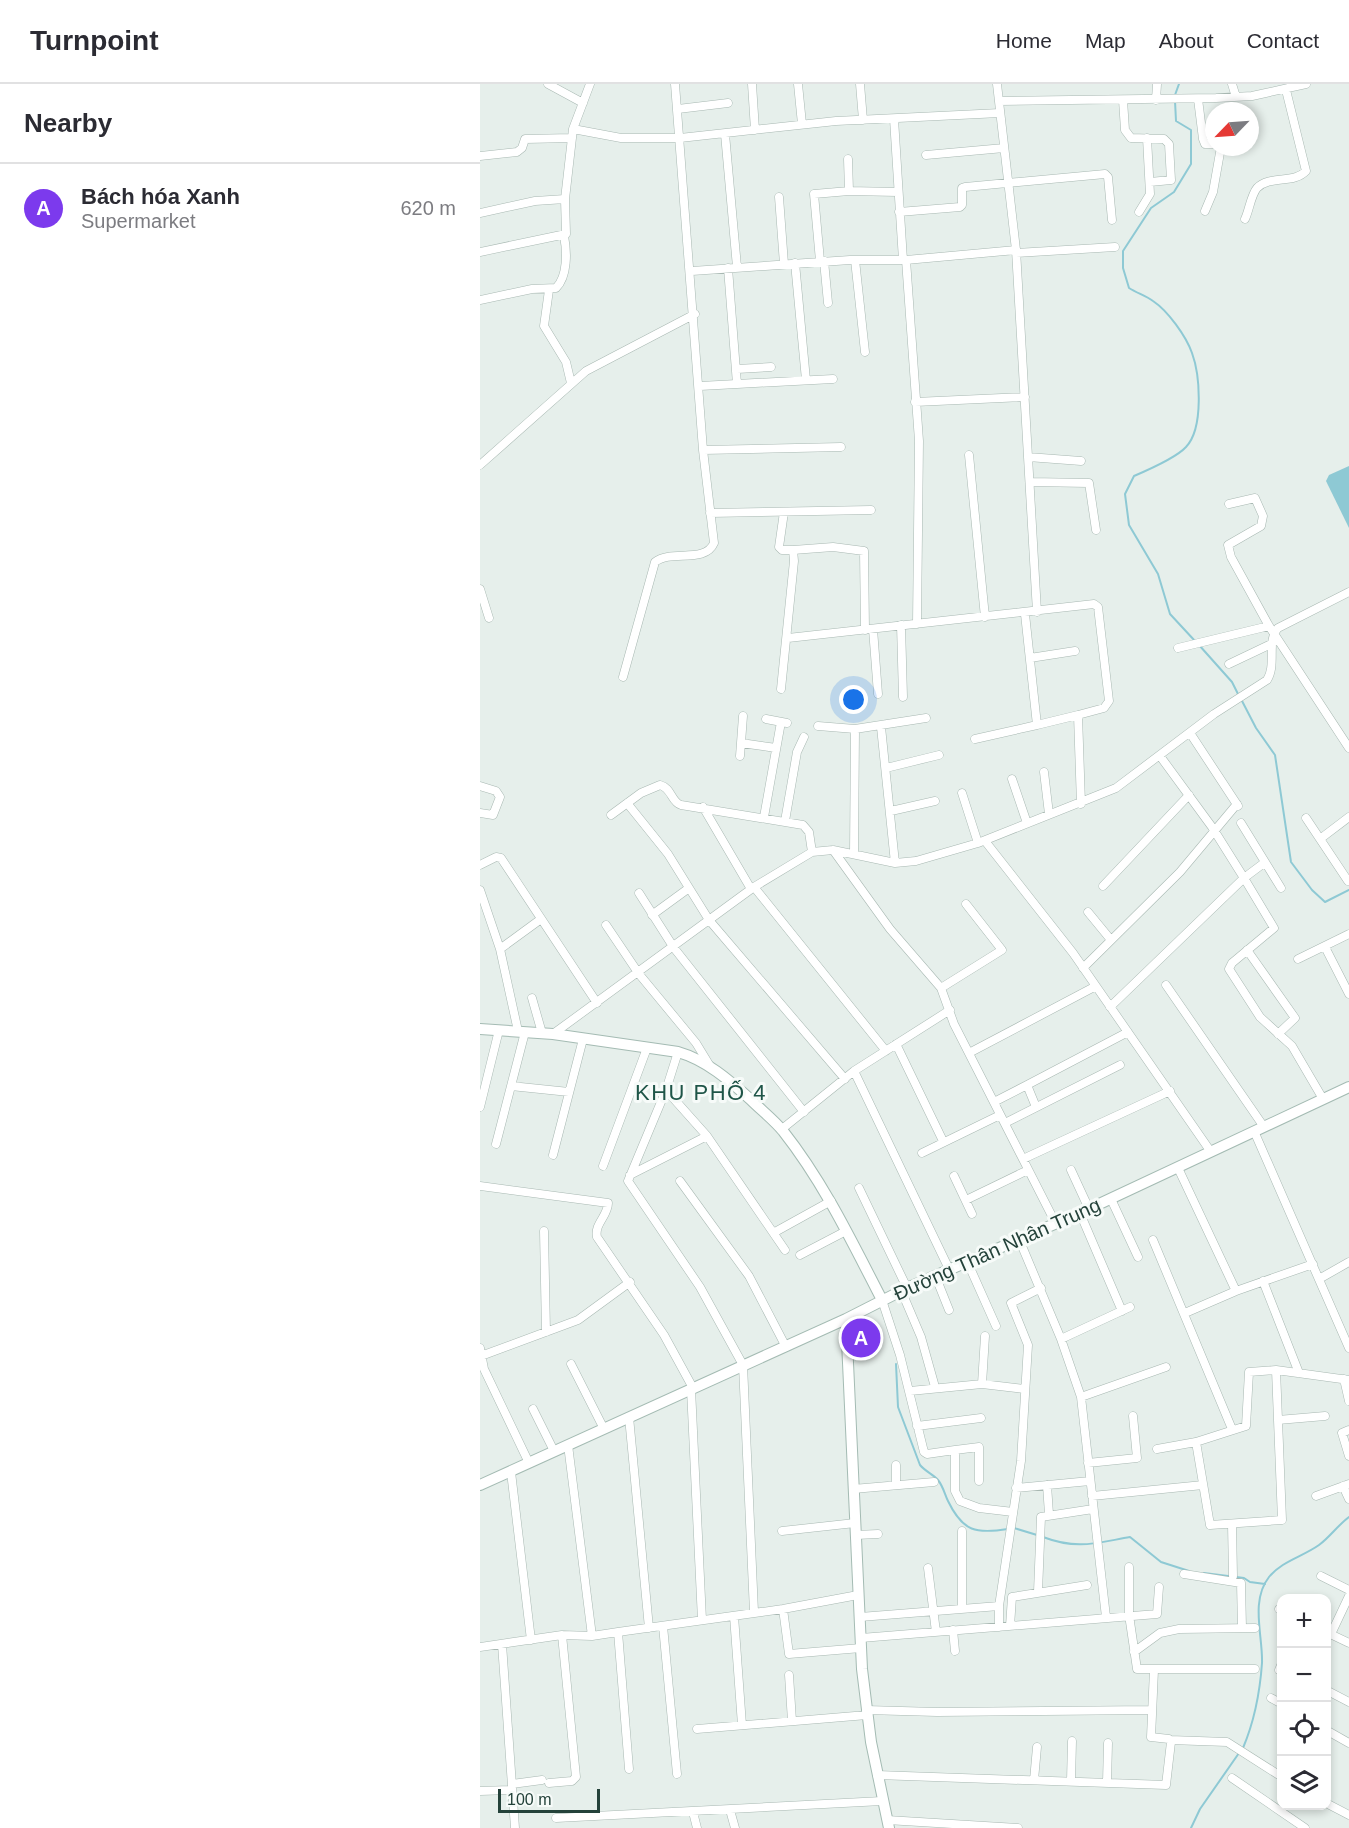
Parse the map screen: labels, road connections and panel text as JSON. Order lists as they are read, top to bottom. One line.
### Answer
{"streets":{"street":["Đường Thân Nhân Trung"]},"districts":["KHU PHỐ 4"],"scale_bar":"100 m","north":"bottom left","page":{"header":"Turnpoint","nav":["Home","Map","About","Contact"],"heading":"Nearby","list":[{"mark":"A","name":"Bách hóa Xanh","note":"Supermarket","value":"620 m"}],"pins":"A","map_buttons":["+","−"],"scale":"100 m"}}
